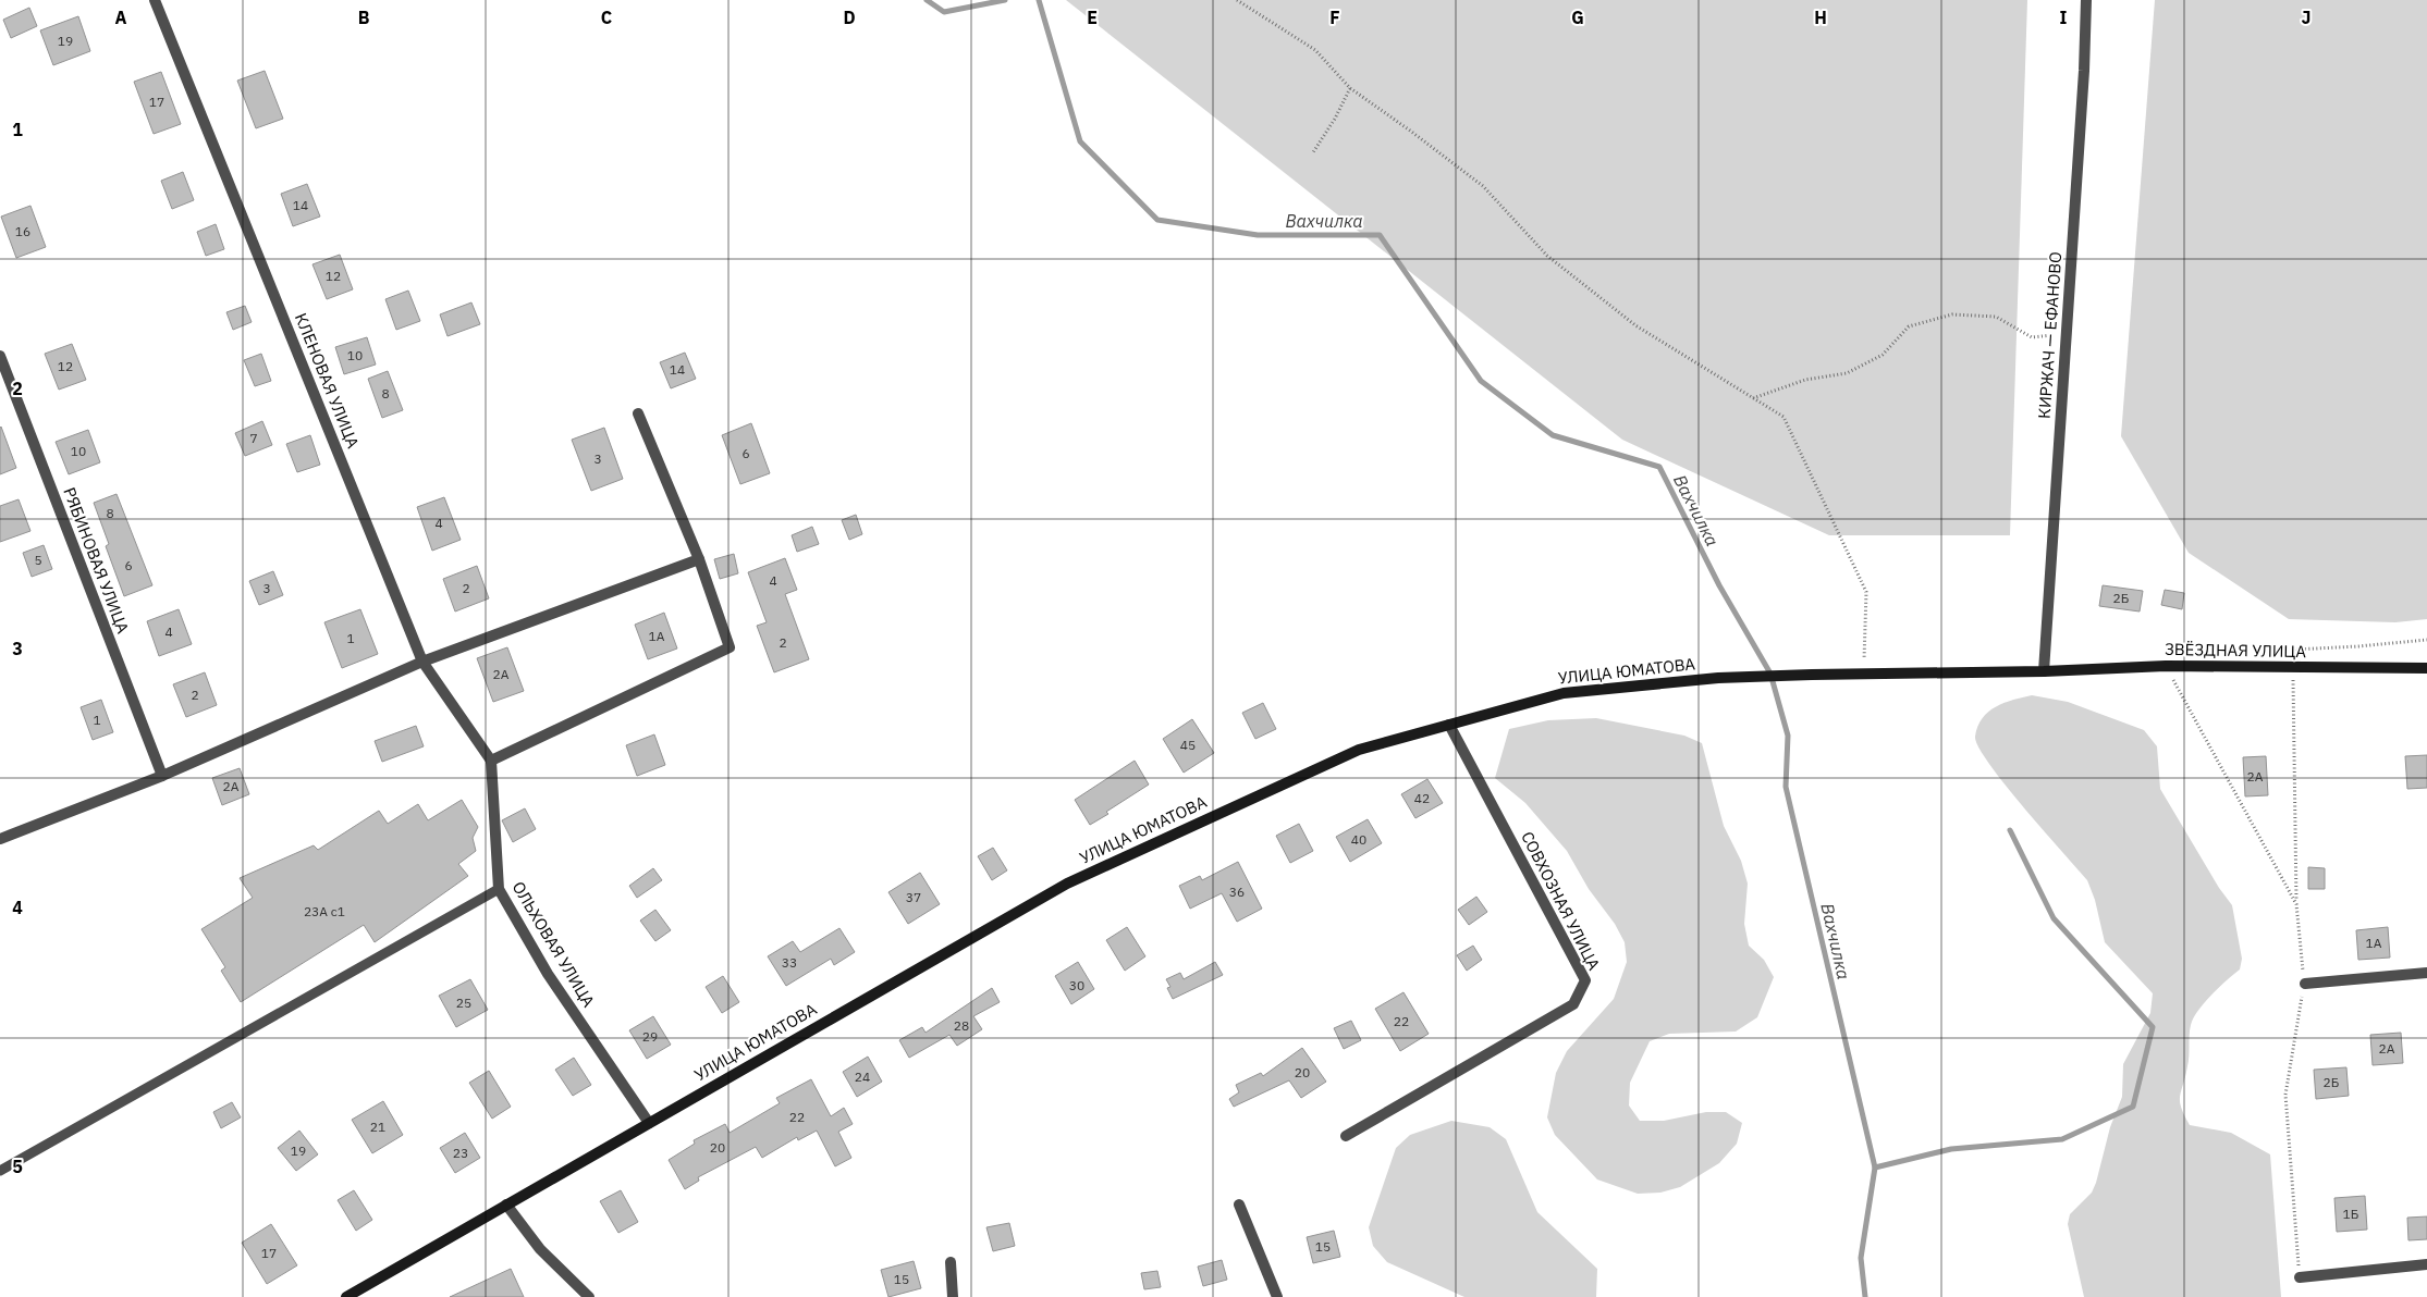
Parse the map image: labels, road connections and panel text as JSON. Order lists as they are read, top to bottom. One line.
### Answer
{"streets":{"main road":["ЗВЁЗДНАЯ УЛИЦА","УЛИЦА ЮМАТОВА"],"street":["КИРЖАЧ — ЕФАНОВО","КЛЕНОВАЯ УЛИЦА","РЯБИНОВАЯ УЛИЦА","СОВХОЗНАЯ УЛИЦА","ОЛЬХОВАЯ УЛИЦА"]},"crossings":[["КИРЖАЧ — ЕФАНОВО","ЗВЁЗДНАЯ УЛИЦА"],["КИРЖАЧ — ЕФАНОВО","УЛИЦА ЮМАТОВА"],["КЛЕНОВАЯ УЛИЦА","ОЛЬХОВАЯ УЛИЦА"],["ЗВЁЗДНАЯ УЛИЦА","УЛИЦА ЮМАТОВА"],["УЛИЦА ЮМАТОВА","СОВХОЗНАЯ УЛИЦА"],["УЛИЦА ЮМАТОВА","ОЛЬХОВАЯ УЛИЦА"]],"water":["Вахчилка"],"house_numbers":["19","17","14","16","12","10","12","14","8","7","10","6","3","8","4","5","6","4","3","2","2Б","4","1А","1","2","2А","2","1","45","2А","2А","42","40","36","37","23А с1","1А","33","30","25","22","28","29","2А","20","24","2Б","22","21","20","19","23","1Б","15","17","15"],"grid":{"columns":["A","B","C","D","E","F","G","H","I","J"],"rows":["1","2","3","4","5"]}}
